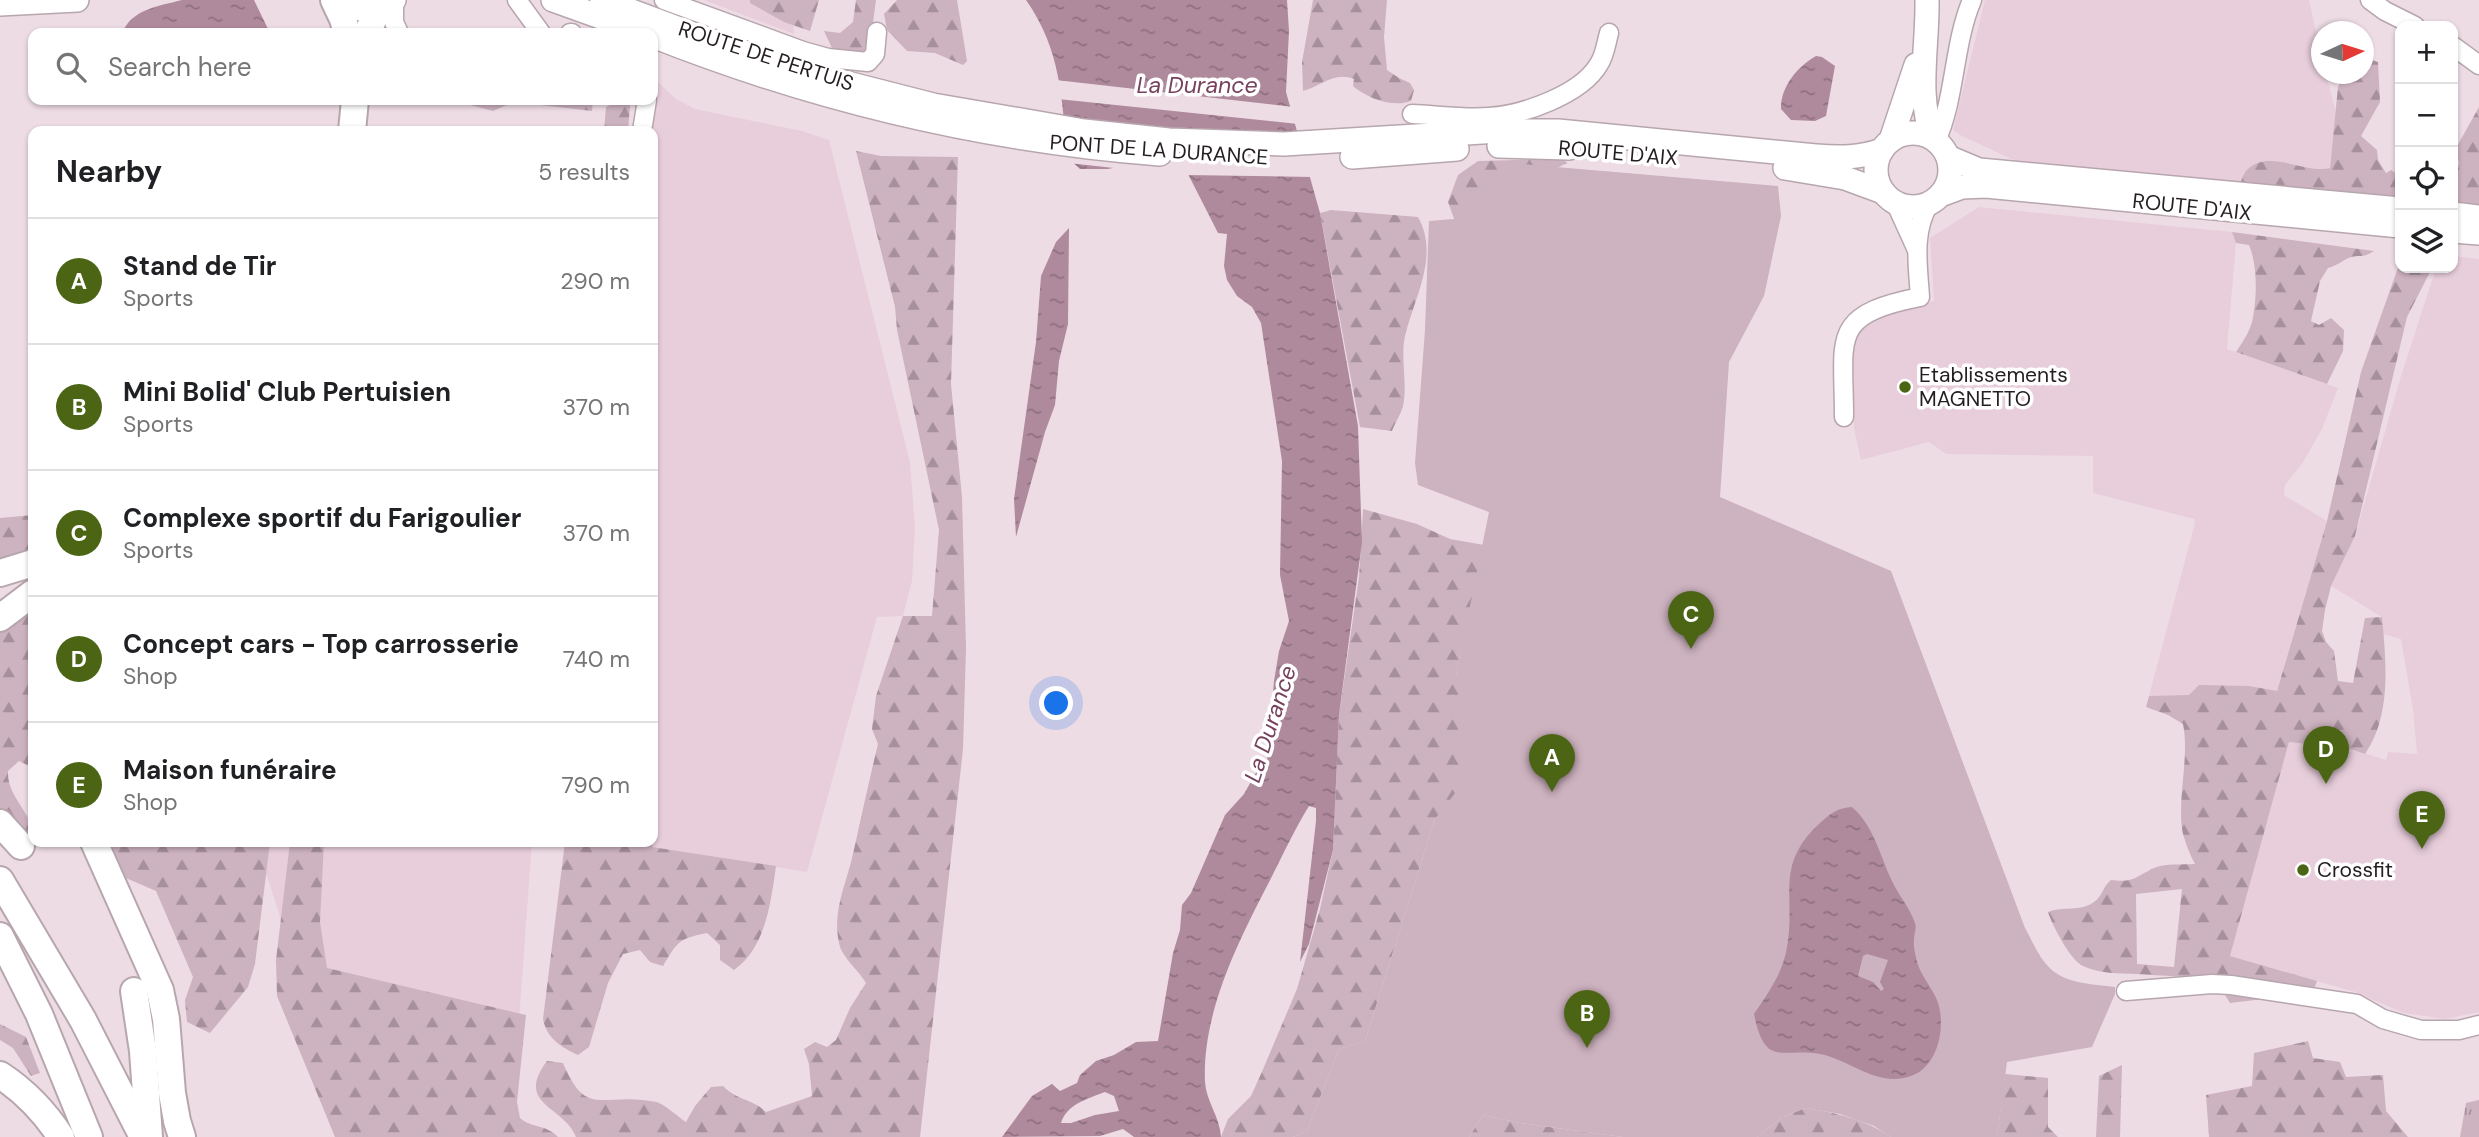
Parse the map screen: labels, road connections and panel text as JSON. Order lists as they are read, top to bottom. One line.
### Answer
{"streets":{"main road":["ROUTE DE PERTUIS","PONT DE LA DURANCE","ROUTE D'AIX"]},"crossings":[["ROUTE DE PERTUIS","PONT DE LA DURANCE"],["PONT DE LA DURANCE","ROUTE D'AIX"]],"water":["La Durance"],"places":["Etablissements MAGNETTO","Crossfit"],"north":"right","page":{"map_buttons":["+","−"],"search":"Search here","heading":["Nearby","5 results"],"list":[{"mark":"A","name":"Stand de Tir","note":"Sports","value":"290 m"},{"mark":"B","name":"Mini Bolid' Club Pertuisien","note":"Sports","value":"370 m"},{"mark":"C","name":"Complexe sportif du Farigoulier","note":"Sports","value":"370 m"},{"mark":"D","name":"Concept cars - Top carrosserie","note":"Shop","value":"740 m"},{"mark":"E","name":"Maison funéraire","note":"Shop","value":"790 m"}],"pins":["C","D","A","E","B"]}}
